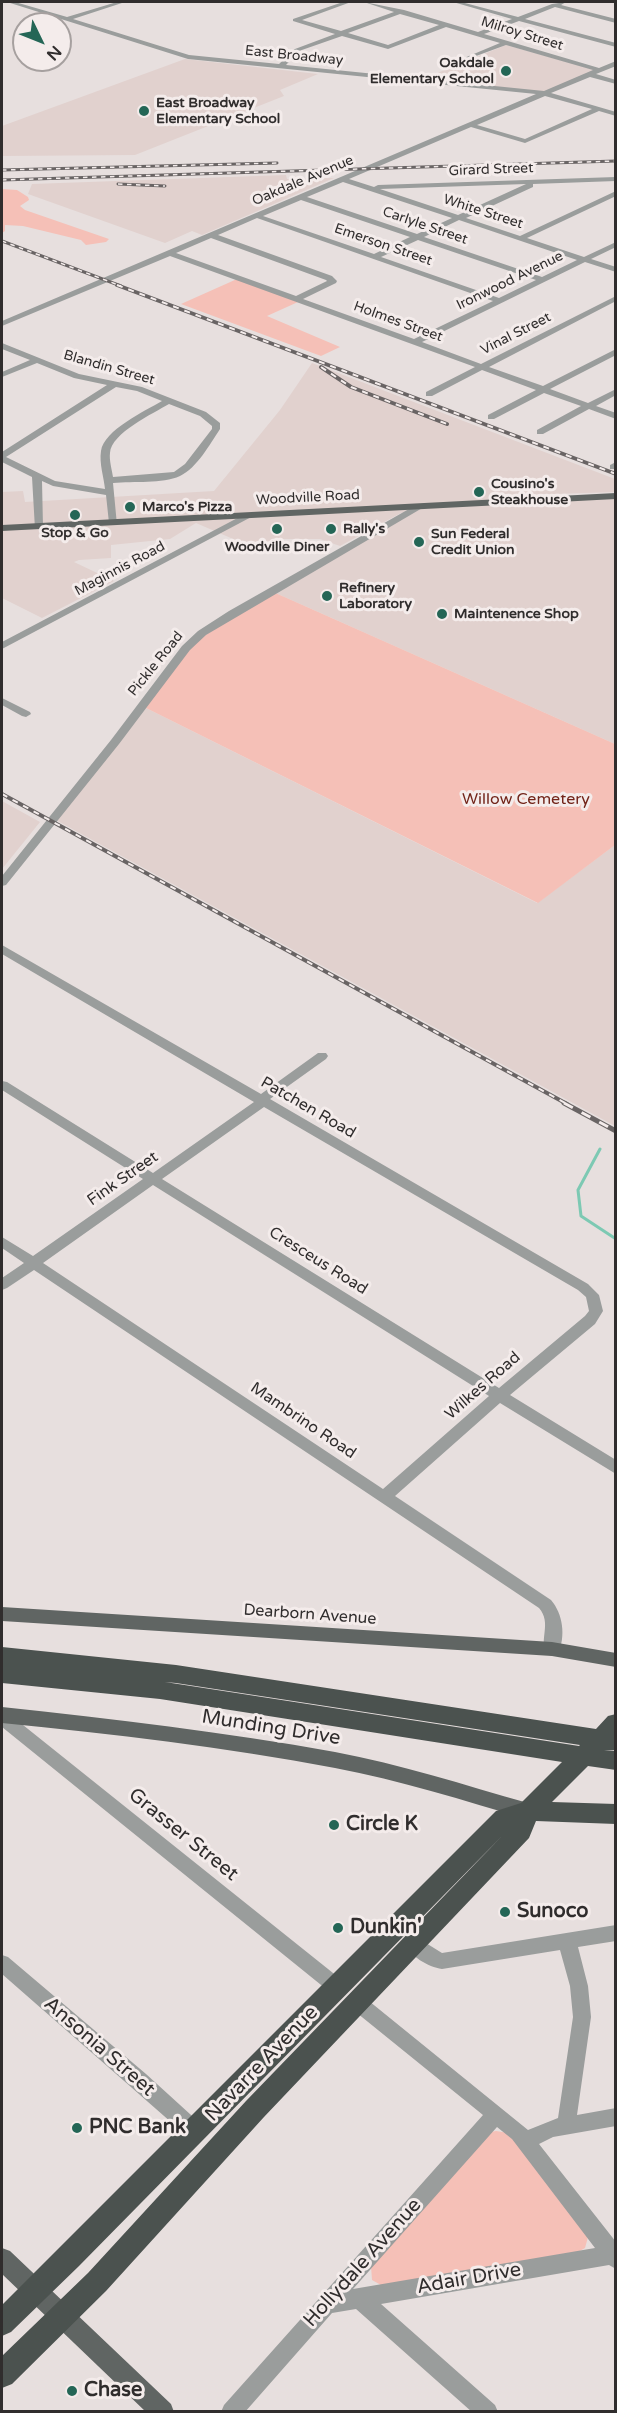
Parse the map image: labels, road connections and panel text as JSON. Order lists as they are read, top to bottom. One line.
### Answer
{"streets":{"highway":["Navarre Avenue"],"main road":["Woodville Road","Dearborn Avenue","Munding Drive"],"street":["Milroy Street","East Broadway","Girard Street","Oakdale Avenue","White Street","Carlyle Street","Emerson Street","Ironwood Avenue","Holmes Street","Vinal Street","Blandin Street","Maginnis Road","Pickle Road","Patchen Road","Fink Street","Cresceus Road","Wilkes Road","Mambrino Road","Grasser Street","Ansonia Street","Hollydale Avenue","Adair Drive"]},"crossings":[["Milroy Street","Oakdale Avenue"],["East Broadway","Oakdale Avenue"],["Girard Street","White Street"],["Oakdale Avenue","White Street"],["Oakdale Avenue","Carlyle Street"],["Oakdale Avenue","Emerson Street"],["Oakdale Avenue","Holmes Street"],["White Street","Ironwood Avenue"],["Carlyle Street","Ironwood Avenue"],["Emerson Street","Ironwood Avenue"],["Ironwood Avenue","Holmes Street"],["Holmes Street","Vinal Street"],["Woodville Road","Maginnis Road"],["Woodville Road","Pickle Road"],["Patchen Road","Fink Street"],["Patchen Road","Wilkes Road"],["Fink Street","Cresceus Road"],["Fink Street","Mambrino Road"],["Cresceus Road","Wilkes Road"],["Wilkes Road","Mambrino Road"],["Mambrino Road","Dearborn Avenue"],["Munding Drive","Grasser Street"],["Munding Drive","Navarre Avenue"],["Grasser Street","Navarre Avenue"],["Ansonia Street","Navarre Avenue"],["Hollydale Avenue","Adair Drive"]],"parks":["Willow Cemetery"],"places":["Oakdale Elementary School","East Broadway Elementary School","Cousino's Steakhouse","Marco's Pizza","Stop & Go","Woodville Diner","Rally's","Sun Federal Credit Union","Refinery Laboratory","Maintenence Shop","Circle K","Sunoco","Dunkin'","PNC Bank","Chase"],"north":"bottom right"}
